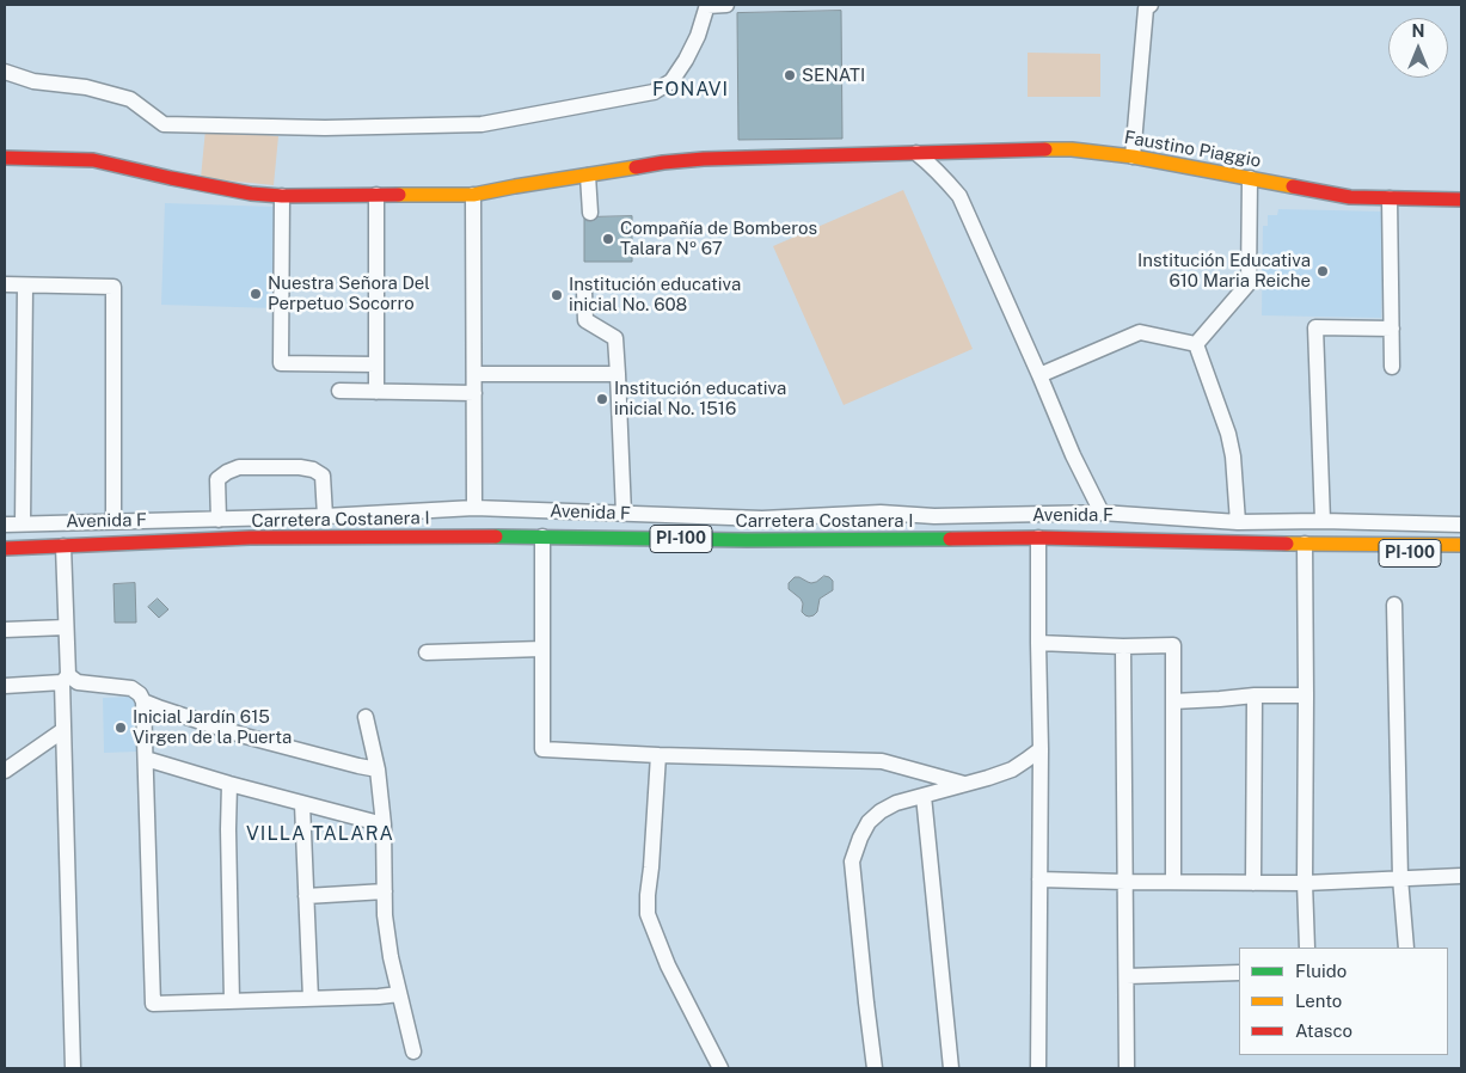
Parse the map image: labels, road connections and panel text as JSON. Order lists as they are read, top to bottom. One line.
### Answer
{"streets":{"main road":["Faustino Piaggio","Carretera Costanera I","PI-100"],"street":["Avenida F"]},"districts":["FONAVI","VILLA TALARA"],"places":["SENATI","Compañía de Bomberos Talara Nº 67","Institución Educativa 610 Maria Reiche","Nuestra Señora Del Perpetuo Socorro","Institución educativa inicial No. 608","Institución educativa inicial No. 1516","Inicial Jardín 615 Virgen de la Puerta"],"legend":["Fluido","Lento","Atasco"],"north":"top"}
